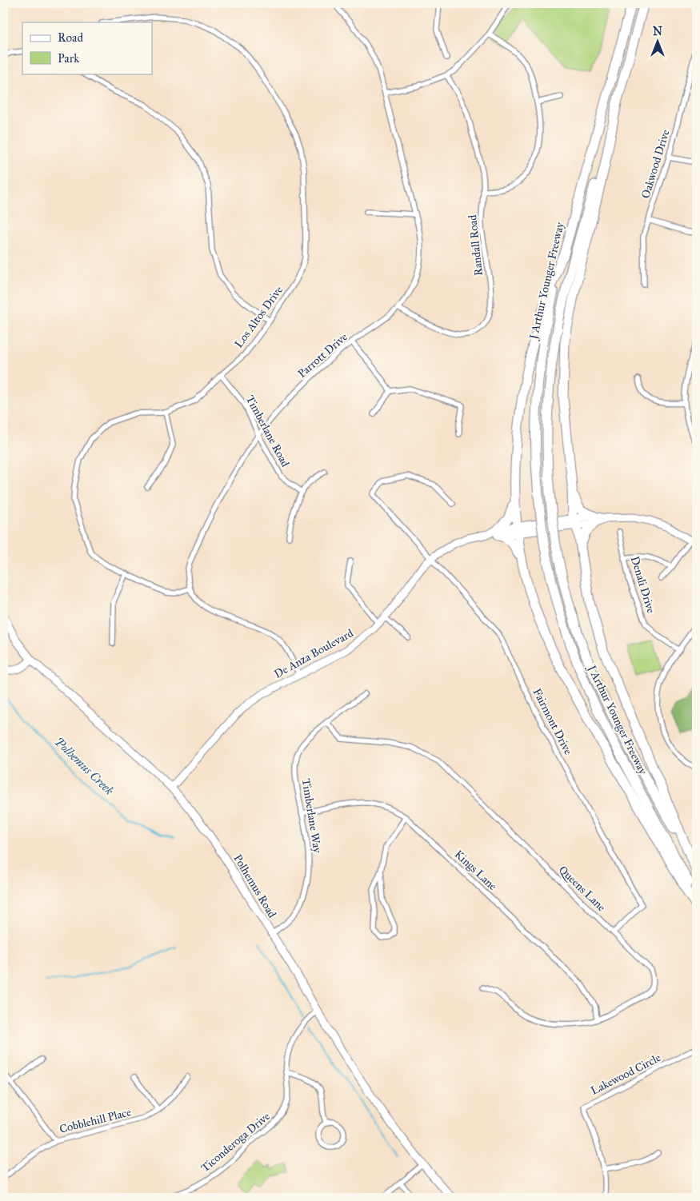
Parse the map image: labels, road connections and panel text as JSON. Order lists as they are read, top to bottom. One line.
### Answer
{"streets":{"highway":["J Arthur Younger Freeway"],"main road":["De Anza Boulevard","Polhemus Road"],"street":["Oakwood Drive","Randall Road","Los Altos Drive","Parrott Drive","Timberlane Road","Denali Drive","Fairmont Drive","Timberlane Way","Kings Lane","Queens Lane","Lakewood Circle","Cobblehill Place","Ticonderoga Drive"]},"crossings":[["Randall Road","Parrott Drive"],["Los Altos Drive","Parrott Drive"],["Los Altos Drive","Timberlane Road"],["Parrott Drive","Timberlane Road"],["De Anza Boulevard","Fairmont Drive"],["De Anza Boulevard","Polhemus Road"],["Fairmont Drive","Queens Lane"],["Timberlane Way","Kings Lane"],["Timberlane Way","Polhemus Road"],["Timberlane Way","Queens Lane"],["Kings Lane","Queens Lane"],["Polhemus Road","Ticonderoga Drive"]],"water":["Polhemus Creek"],"legend":["Road","Park"],"north":"top"}
